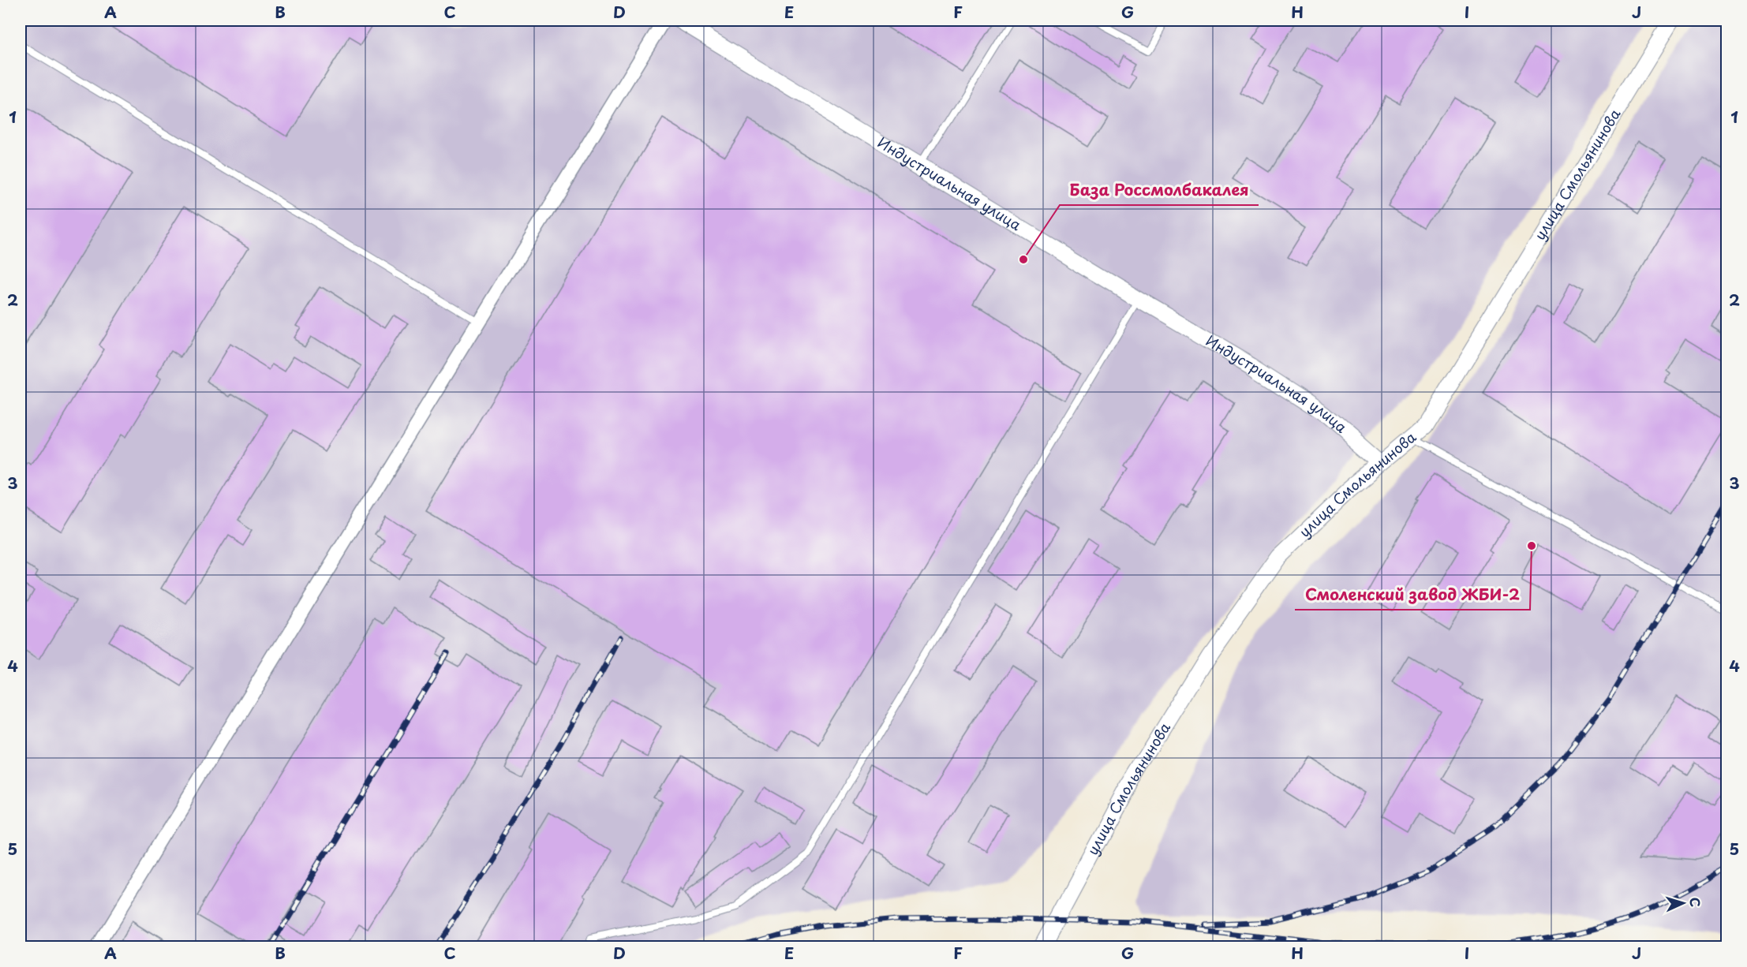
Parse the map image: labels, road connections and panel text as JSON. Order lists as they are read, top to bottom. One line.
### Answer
{"streets":{"street":["улица Смольянинова","Индустриальная улица"]},"crossings":[["улица Смольянинова","Индустриальная улица"]],"places":["База Россмолбакалея","Смоленский завод ЖБИ-2"],"north":"right","grid":{"columns":["A","B","C","D","E","F","G","H","I","J"],"rows":["1","2","3","4","5"]}}
